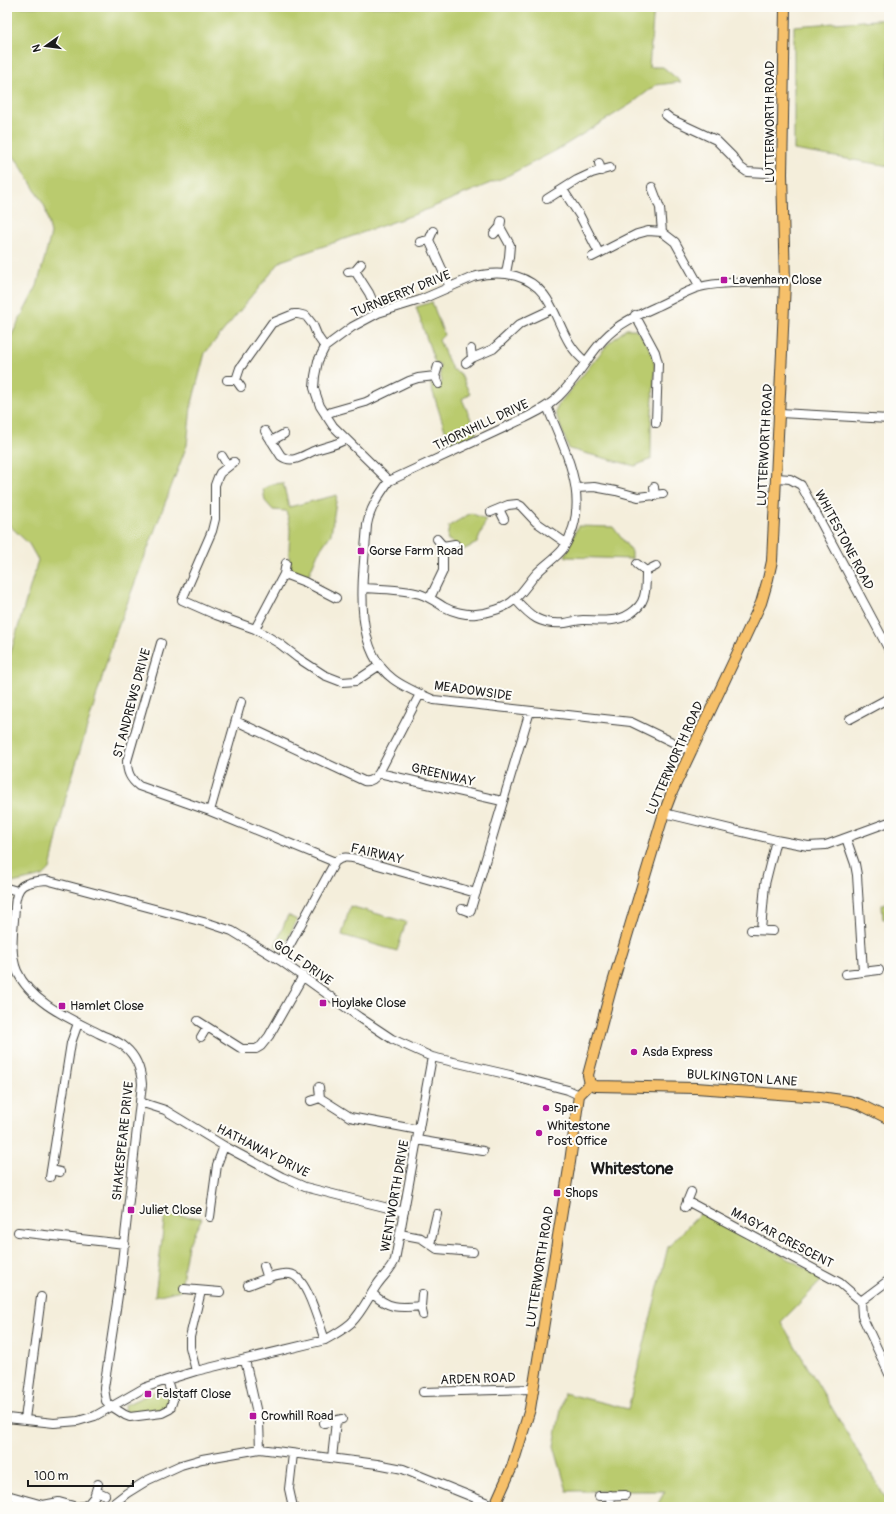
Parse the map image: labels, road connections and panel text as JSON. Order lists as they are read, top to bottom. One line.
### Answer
{"streets":{"main road":["LUTTERWORTH ROAD","BULKINGTON LANE"],"street":["TURNBERRY DRIVE","THORNHILL DRIVE","WHITESTONE ROAD","MEADOWSIDE","ST ANDREWS DRIVE","GREENWAY","FAIRWAY","GOLF DRIVE","SHAKESPEARE DRIVE","HATHAWAY DRIVE","WENTWORTH DRIVE","MAGYAR CRESCENT","ARDEN ROAD"]},"crossings":[["LUTTERWORTH ROAD","THORNHILL DRIVE"],["LUTTERWORTH ROAD","WHITESTONE ROAD"],["LUTTERWORTH ROAD","MEADOWSIDE"],["LUTTERWORTH ROAD","GOLF DRIVE"],["LUTTERWORTH ROAD","BULKINGTON LANE"],["LUTTERWORTH ROAD","ARDEN ROAD"],["TURNBERRY DRIVE","THORNHILL DRIVE"],["MEADOWSIDE","GREENWAY"],["FAIRWAY","GOLF DRIVE"],["GOLF DRIVE","SHAKESPEARE DRIVE"],["GOLF DRIVE","WENTWORTH DRIVE"],["SHAKESPEARE DRIVE","HATHAWAY DRIVE"],["SHAKESPEARE DRIVE","WENTWORTH DRIVE"],["HATHAWAY DRIVE","WENTWORTH DRIVE"]],"districts":["Whitestone"],"places":{"transit":["Lavenham Close","Gorse Farm Road","Hoylake Close","Hamlet Close","Shops","Juliet Close","Falstaff Close","Crowhill Road"],"other":["Asda Express","Spar","Whitestone Post Office"]},"scale_bar":"100 m","north":"left"}
